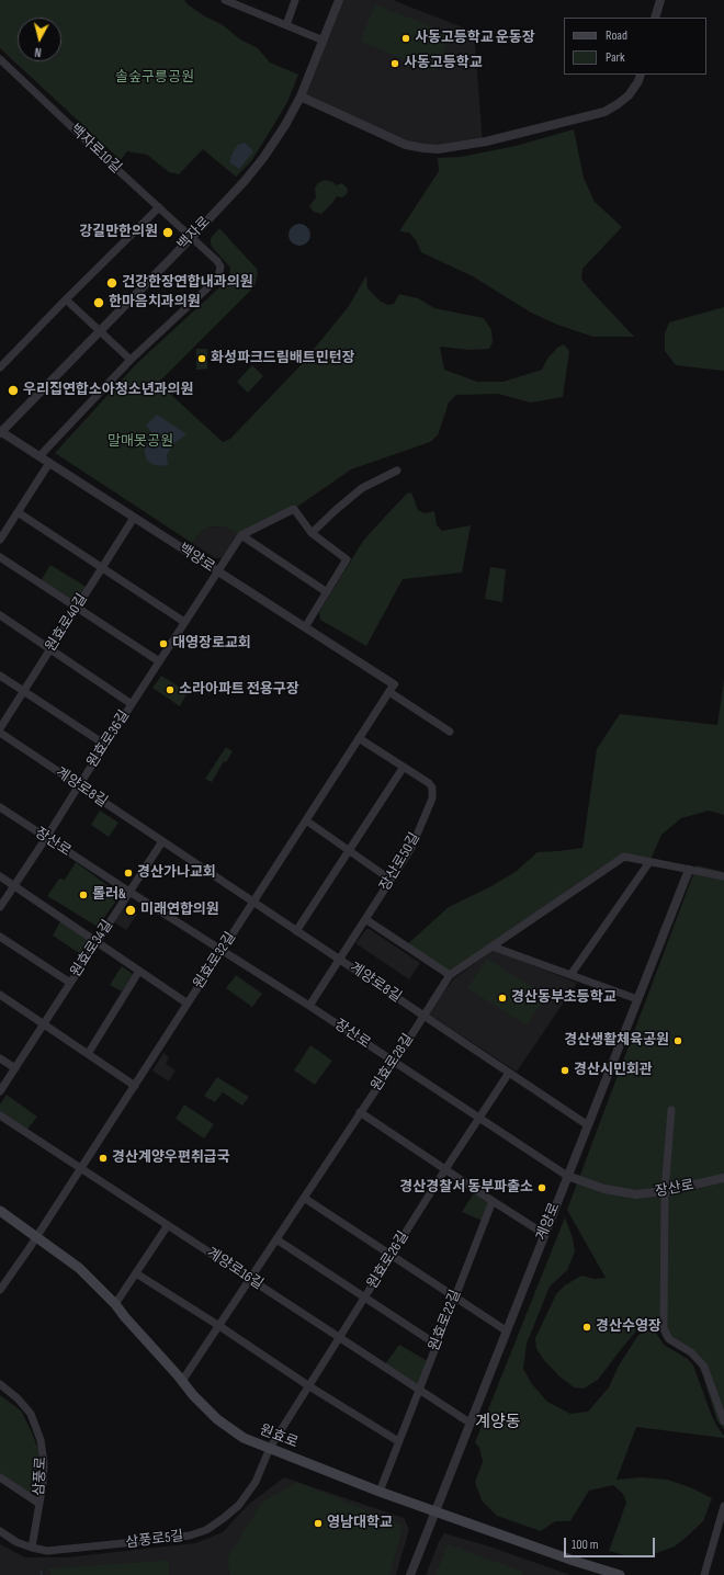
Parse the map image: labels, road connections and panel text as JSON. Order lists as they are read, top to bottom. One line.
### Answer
{"streets":{"main road":["원효로"],"street":["백자로10길","백자로","백양로","원효로40길","원효로36길","계양로8길","장산로","장산로50길","원효로34길","원효로32길","원효로28길","계양로","원효로26길","계양로16길","원효로22길","삼풍로","삼풍로5길"]},"crossings":[["백자로10길","백자로"],["백자로","백양로"],["백양로","원효로40길"],["백양로","원효로36길"],["백양로","원효로32길"],["원효로36길","계양로8길"],["원효로36길","장산로"],["계양로8길","장산로50길"],["계양로8길","원효로32길"],["계양로8길","원효로28길"],["계양로8길","계양로"],["계양로8길","원효로26길"],["장산로","장산로50길"],["장산로","원효로34길"],["장산로","원효로32길"],["장산로","원효로28길"],["장산로","계양로"],["장산로","원효로26길"],["장산로50길","원효로32길"],["원효로32길","계양로16길"],["원효로32길","원효로"],["원효로28길","계양로"],["원효로28길","계양로16길"],["원효로28길","원효로"],["계양로","계양로16길"],["계양로","원효로"],["원효로26길","계양로16길"],["원효로26길","원효로"],["원효로26길","삼풍로5길"],["계양로16길","원효로22길"],["원효로22길","원효로"],["원효로","삼풍로5길"],["삼풍로","삼풍로5길"]],"districts":["계양동"],"parks":["솔숲구릉공원","말매못공원"],"places":["사동고등학교 운동장","사동고등학교","강길만한의원","건강한장연합내과의원","한마음치과의원","화성파크드림배트민턴장","우리집연합소아청소년과의원","대영장로교회","소라아파트 전용구장","경산가나교회","롤러&","미래연합의원","경산동부초등학교","경산생활체육공원","경산시민회관","경산계양우편취급국","경산경찰서 동부파출소","경산수영장","영남대학교"],"legend":["Road","Park"],"scale_bar":"100 m","north":"bottom"}
